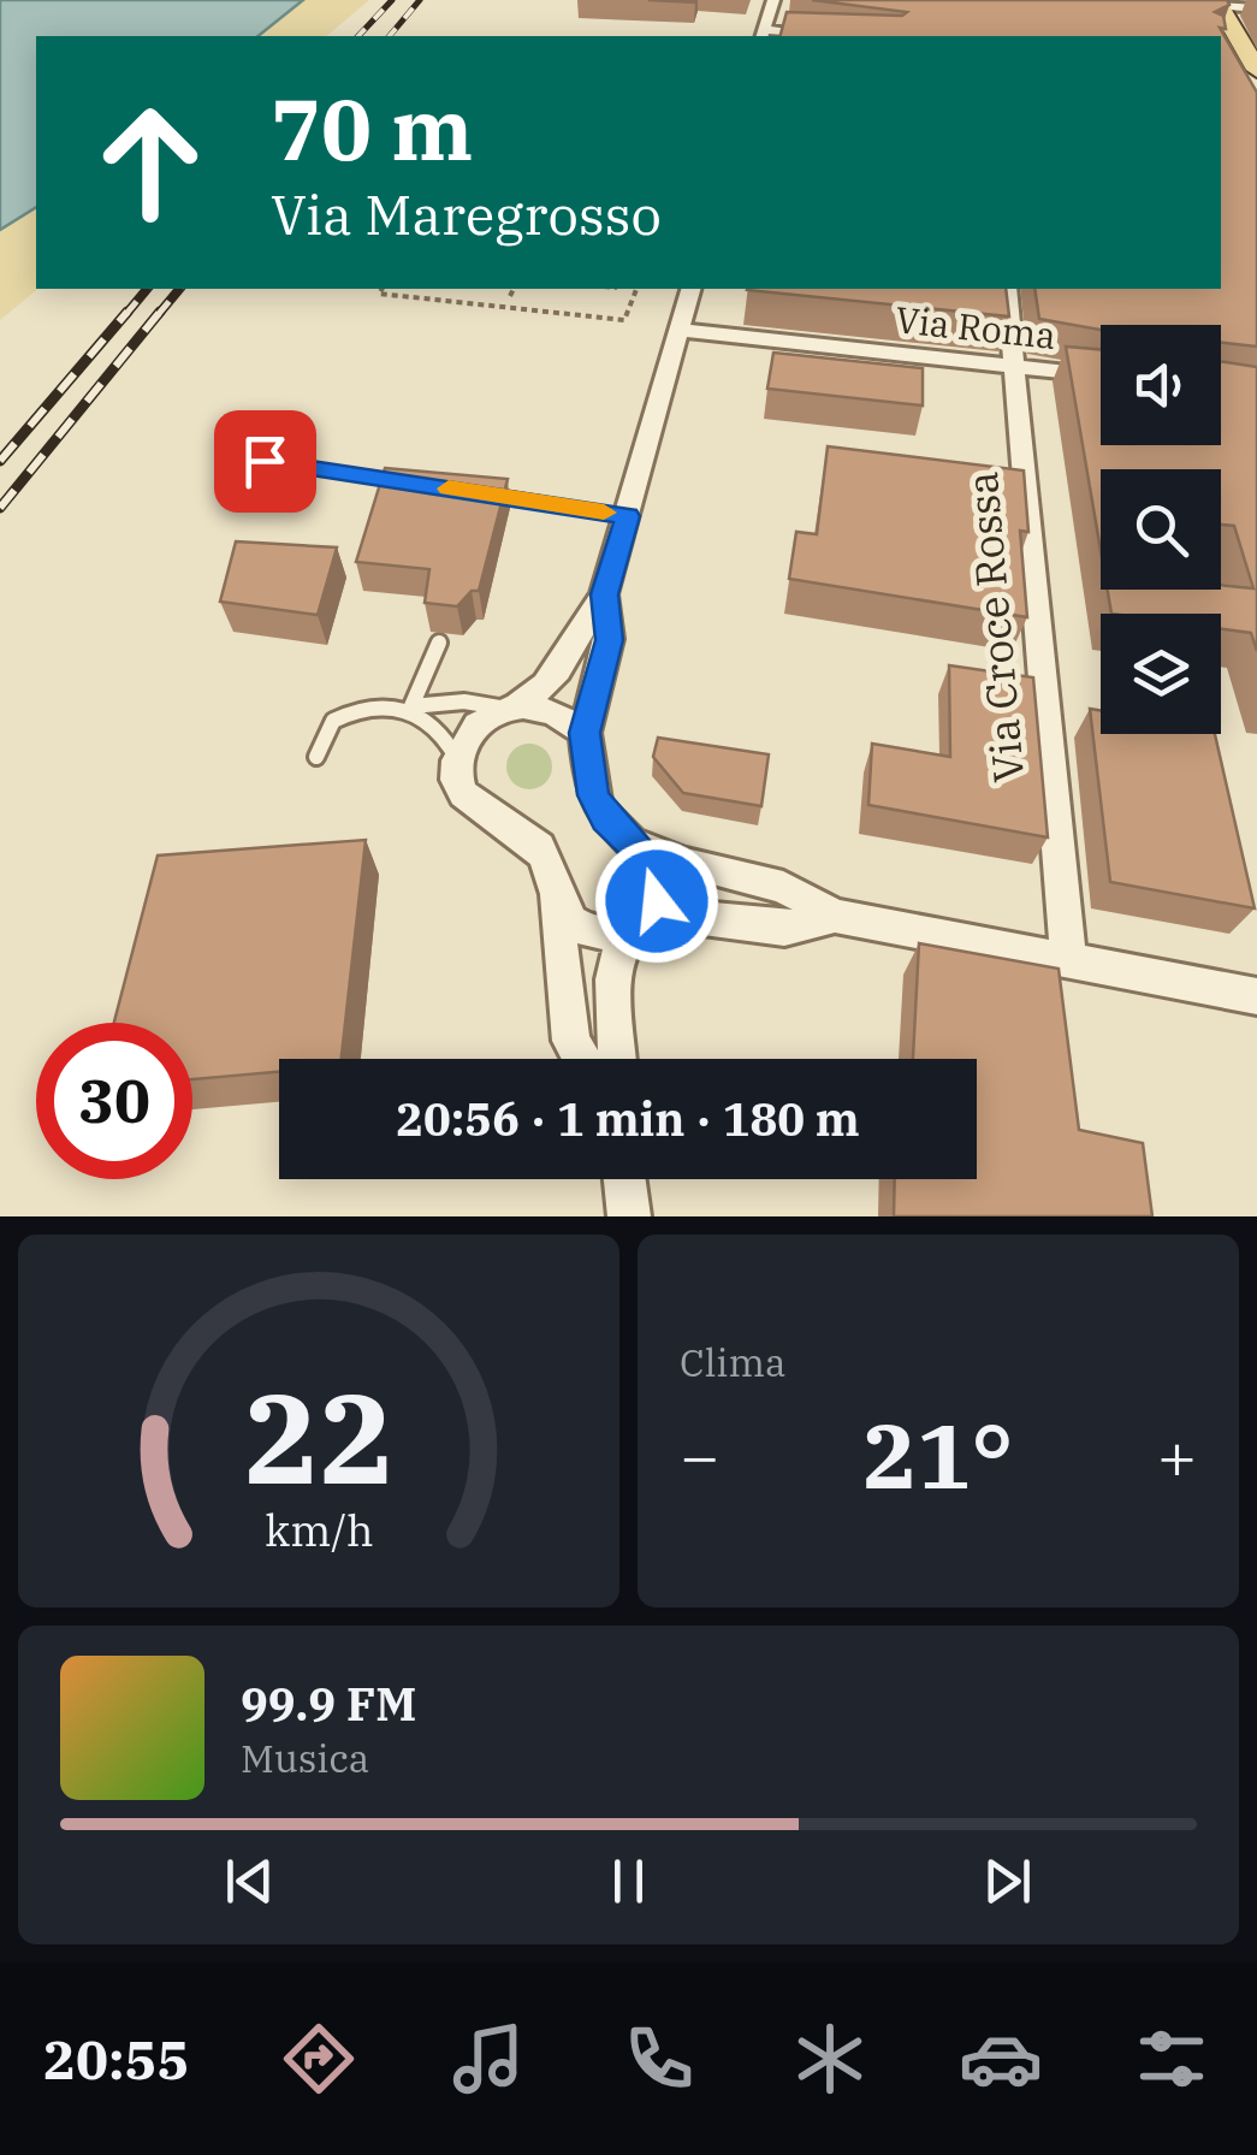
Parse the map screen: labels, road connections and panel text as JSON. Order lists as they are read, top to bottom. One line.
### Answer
{"streets":{"street":["Via Roma","Via Croce Rossa"]},"crossings":[["Via Roma","Via Croce Rossa"]],"page":{"turn":["70 m","Via Maregrosso"],"limit":"30","trip":"20:56 · 1 min · 180 m","tile":"Clima","heat":["−","21°","+"],"song":["99.9 FM","Musica"],"tabs":"20:55","gauge":["22","km/h"]}}
